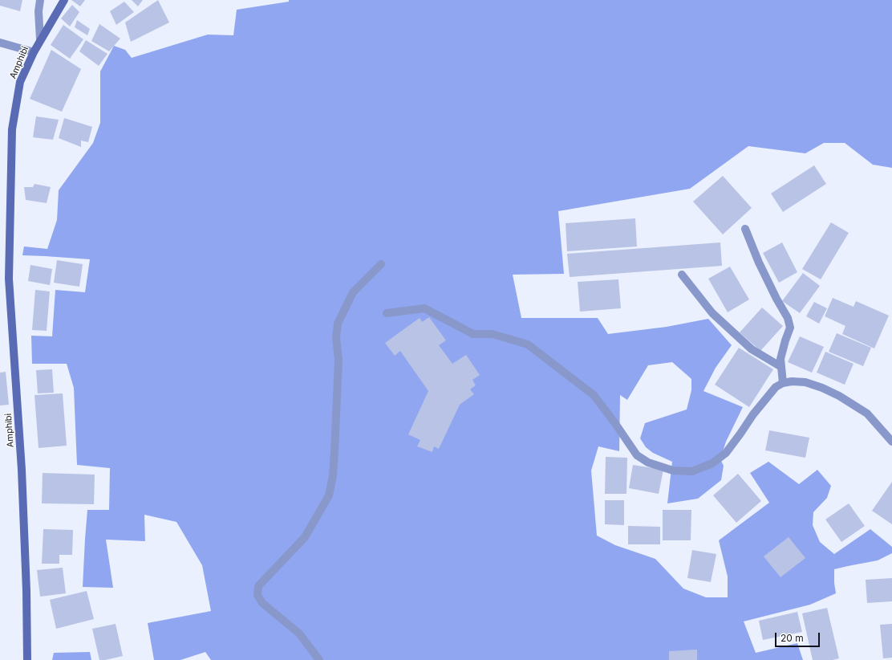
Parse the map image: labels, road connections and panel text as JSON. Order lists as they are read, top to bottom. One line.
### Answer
{"streets":{"main road":["Amphibi"]},"scale_bar":"20 m"}
